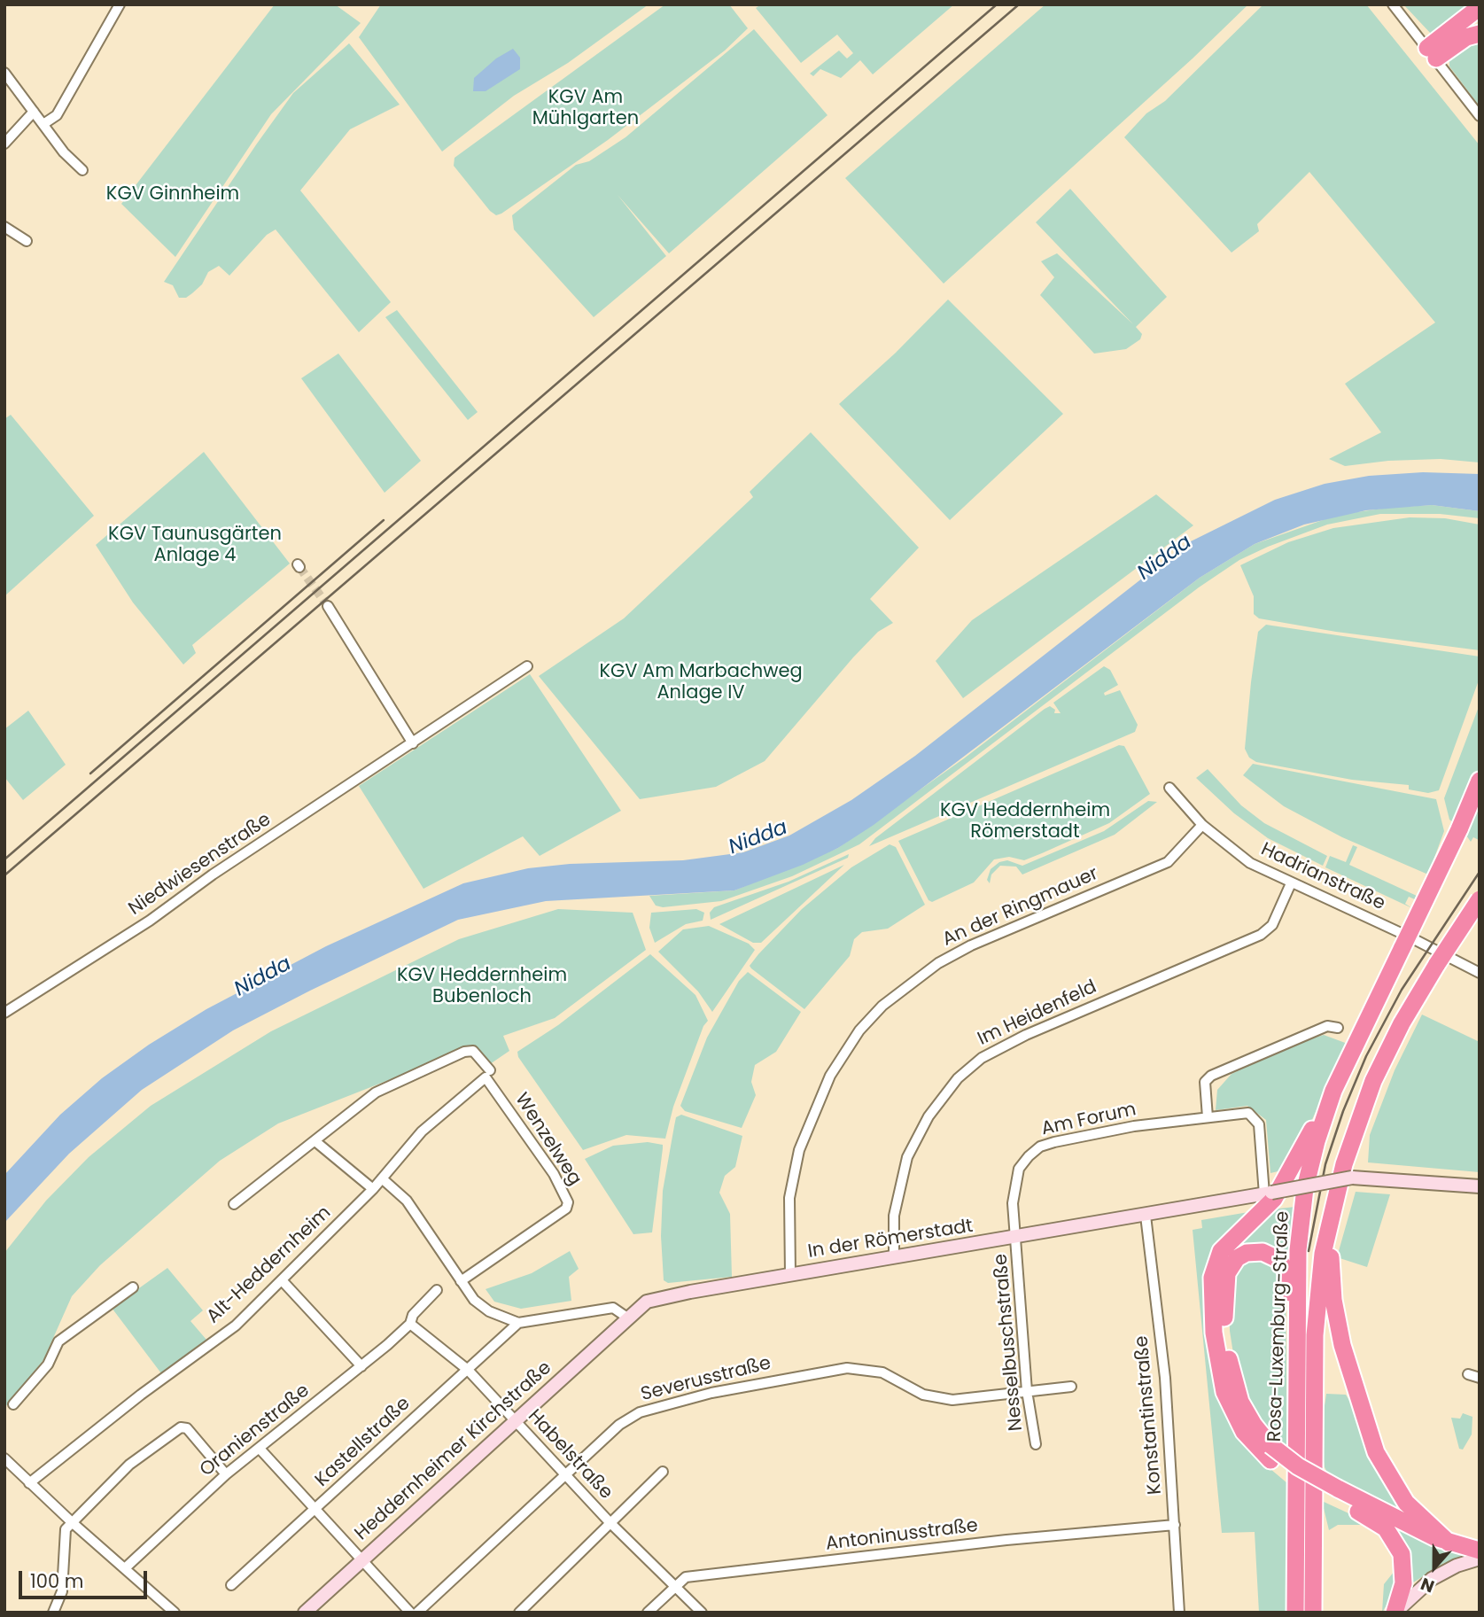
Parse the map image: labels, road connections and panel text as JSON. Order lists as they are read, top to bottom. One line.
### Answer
{"streets":{"highway":["Rosa-Luxemburg-Straße"],"street":["Niedwiesenstraße","Hadrianstraße","An der Ringmauer","Im Heidenfeld","Am Forum","Wenzelweg","In der Römerstadt","Alt-Heddernheim","Nesselbuschstraße","Severusstraße","Konstantinstraße","Oranienstraße","Kastellstraße","Heddernheimer Kirchstraße","Habelstraße","Antoninusstraße"]},"crossings":[["Hadrianstraße","An der Ringmauer"],["Hadrianstraße","Im Heidenfeld"],["An der Ringmauer","In der Römerstadt"],["Im Heidenfeld","In der Römerstadt"],["Am Forum","In der Römerstadt"],["Am Forum","Nesselbuschstraße"],["Wenzelweg","Alt-Heddernheim"],["In der Römerstadt","Nesselbuschstraße"],["In der Römerstadt","Konstantinstraße"],["In der Römerstadt","Heddernheimer Kirchstraße"],["Nesselbuschstraße","Severusstraße"],["Severusstraße","Habelstraße"],["Konstantinstraße","Antoninusstraße"],["Oranienstraße","Habelstraße"],["Kastellstraße","Habelstraße"],["Heddernheimer Kirchstraße","Habelstraße"],["Habelstraße","Antoninusstraße"]],"water":["Nidda"],"parks":["KGV Am Mühlgarten","KGV Ginnheim","KGV Taunusgärten Anlage 4","KGV Am Marbachweg Anlage IV","KGV Heddernheim Römerstadt","KGV Heddernheim Bubenloch"],"scale_bar":"100 m","north":"bottom"}
